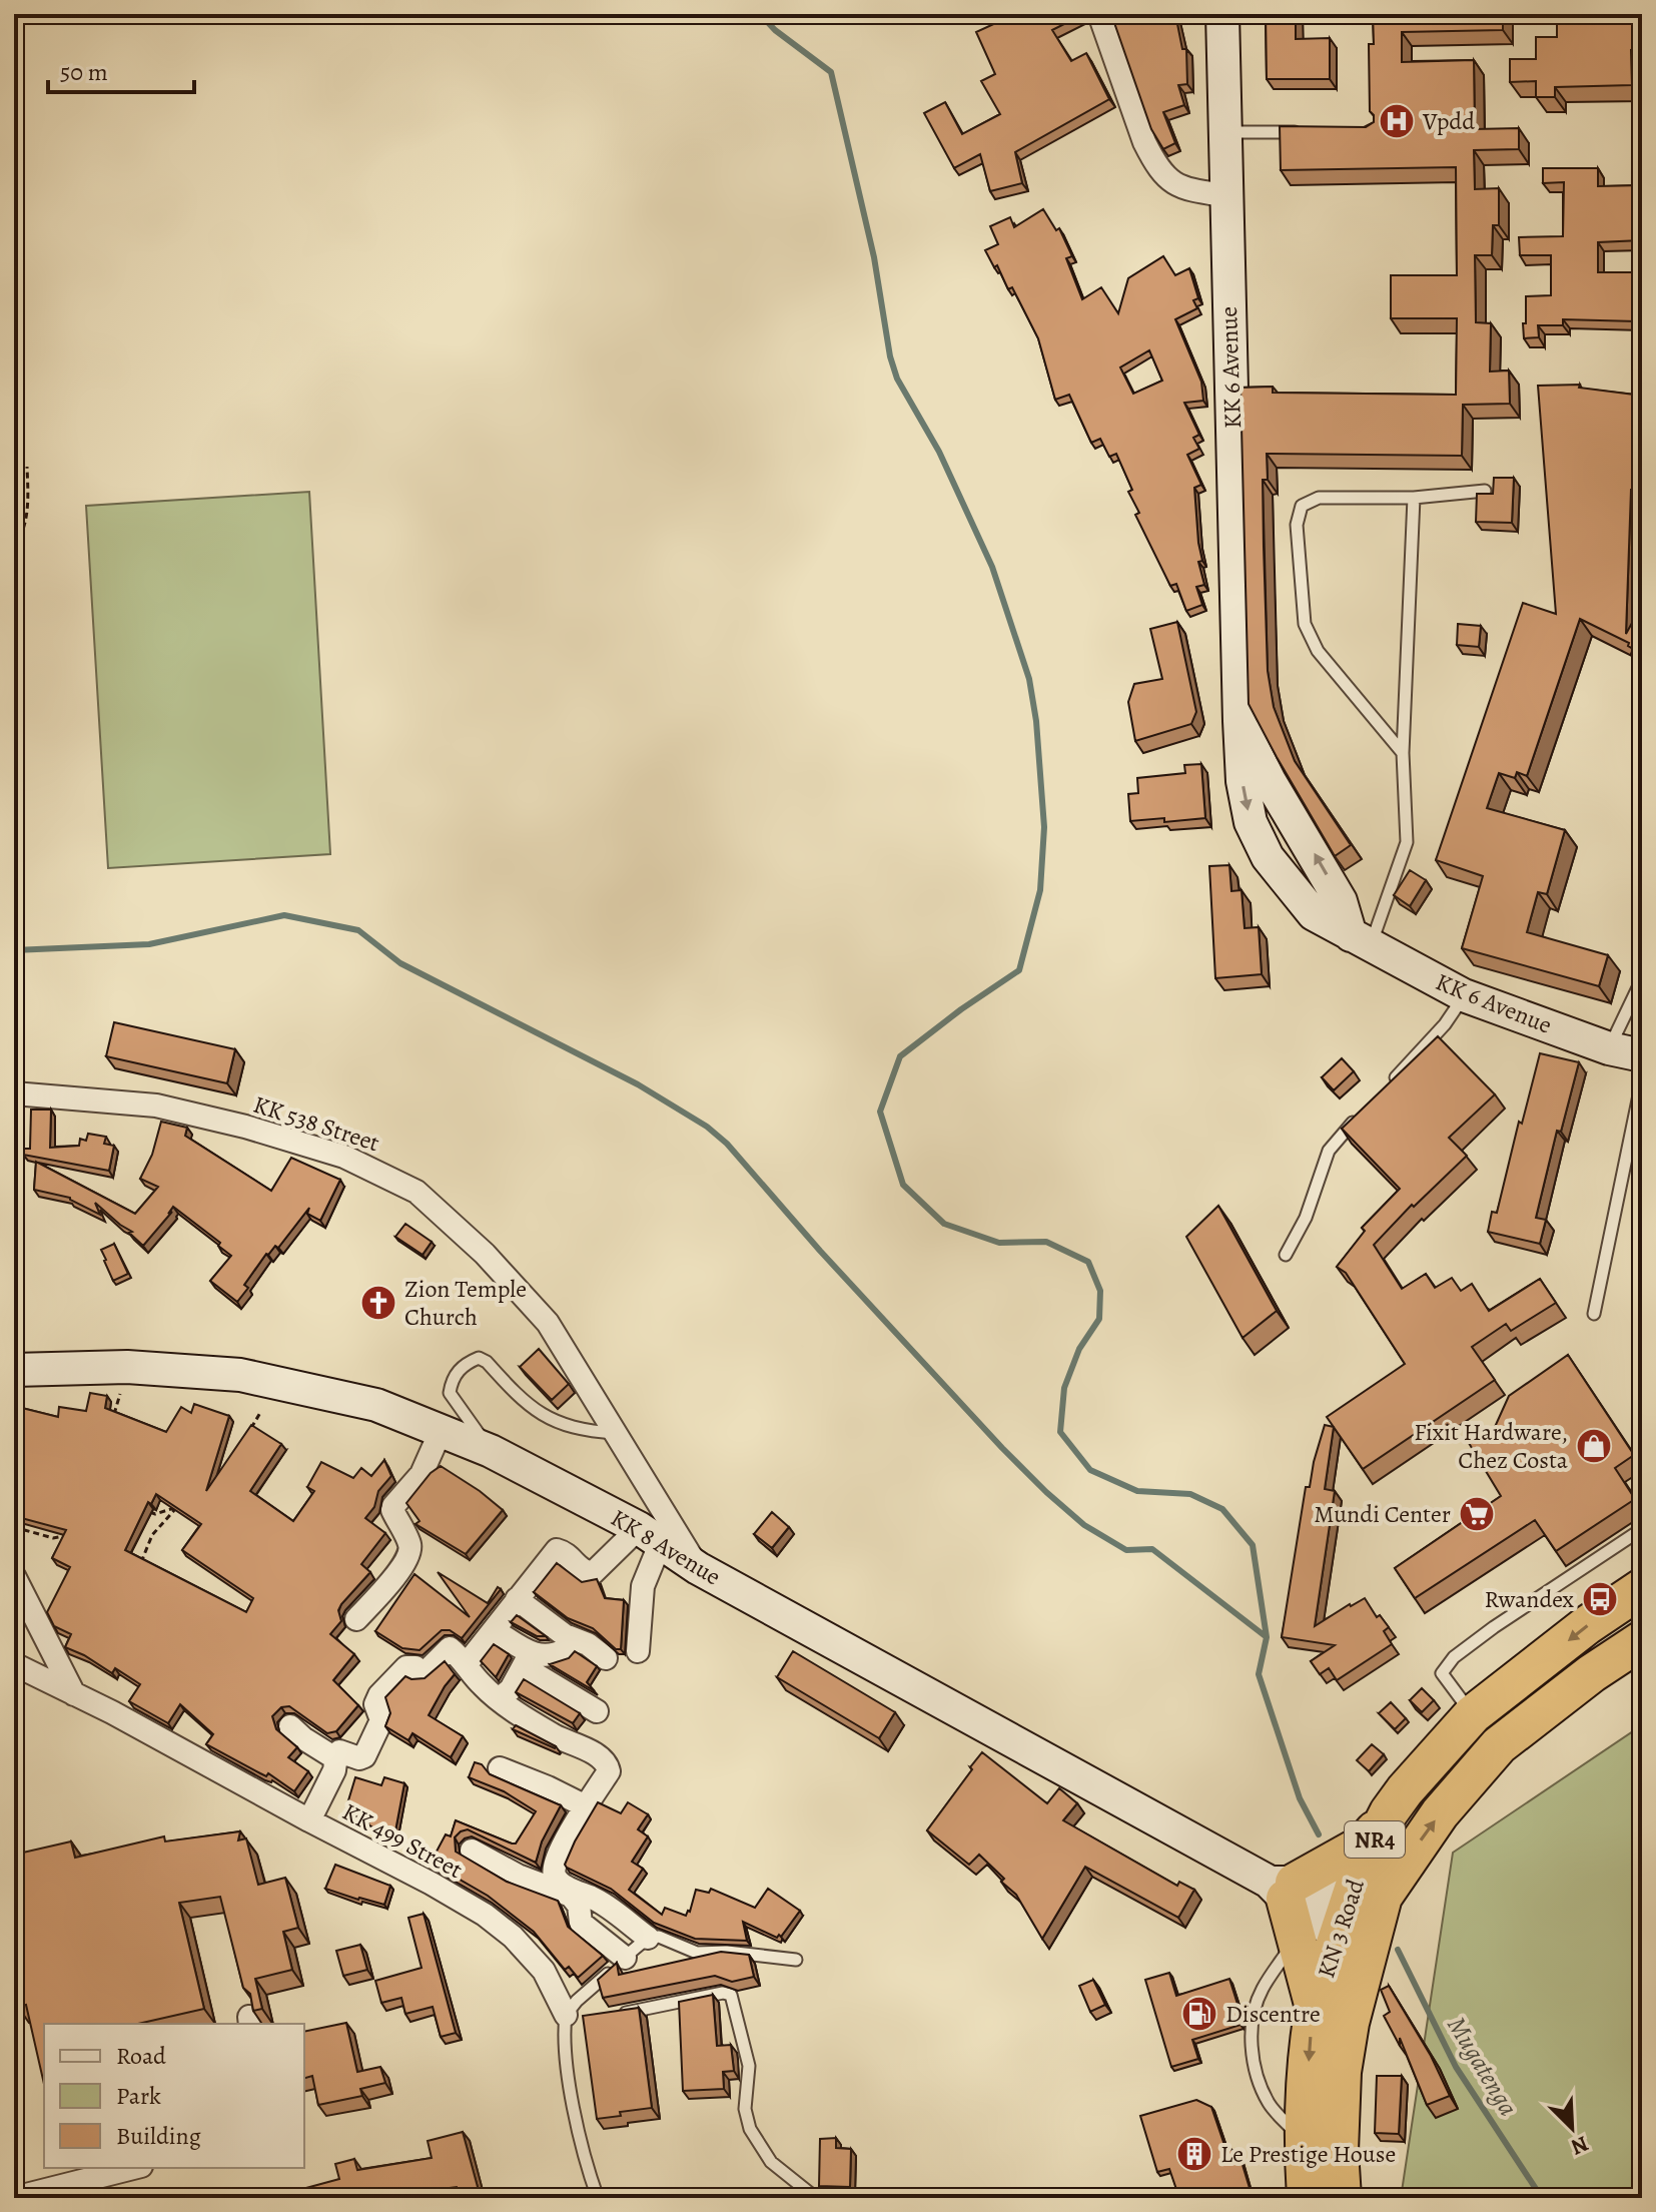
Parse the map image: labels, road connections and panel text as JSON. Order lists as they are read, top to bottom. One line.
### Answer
{"streets":{"highway":["NR4","KN 3 Road"],"main road":["KK 6 Avenue","KK 8 Avenue"],"street":["KK 538 Street","KK 499 Street"]},"crossings":[["KK 538 Street","KK 8 Avenue"],["KK 8 Avenue","KN 3 Road"]],"water":["Mugatenga"],"places":{"hospital":["Vpdd"],"church":["Zion Temple Church"],"shop":["Fixit Hardware, Chez Costa"],"supermarket":["Mundi Center"],"bus stop":["Rwandex"],"fuel station":["Discentre"],"building":["Le Prestige House"]},"legend":["Road","Park","Building"],"scale_bar":"50 m","north":"bottom right"}
